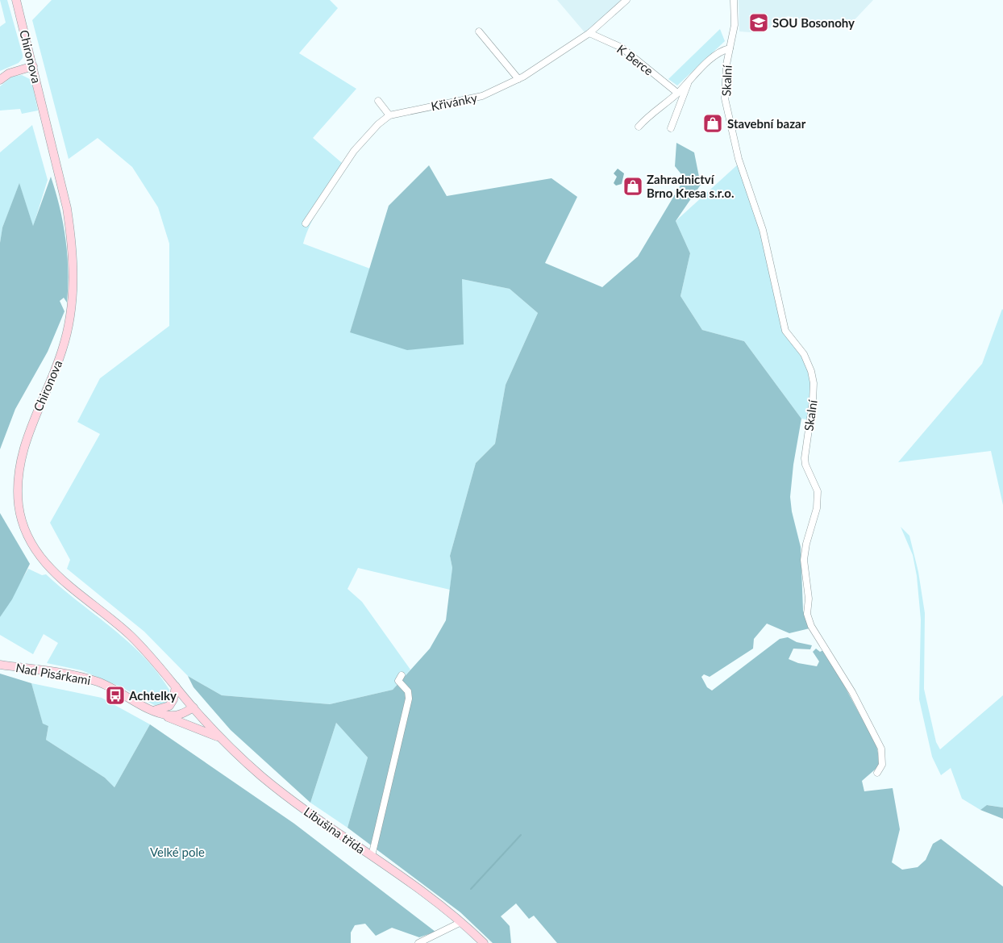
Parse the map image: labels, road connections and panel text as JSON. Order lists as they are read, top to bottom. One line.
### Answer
{"streets":{"street":["Chironova","K Berce","Skalní","Křivánky","Nad Pisárkami","Libušina třída"]},"crossings":[["Chironova","Nad Pisárkami"],["Chironova","Libušina třída"],["K Berce","Skalní"],["K Berce","Křivánky"],["Nad Pisárkami","Libušina třída"]],"parks":["Velké pole"],"places":{"school or university":["SOU Bosonohy"],"shop":["Stavební bazar","Zahradnictví Brno Kresa s.r.o."],"bus stop":["Achtelky"]}}
